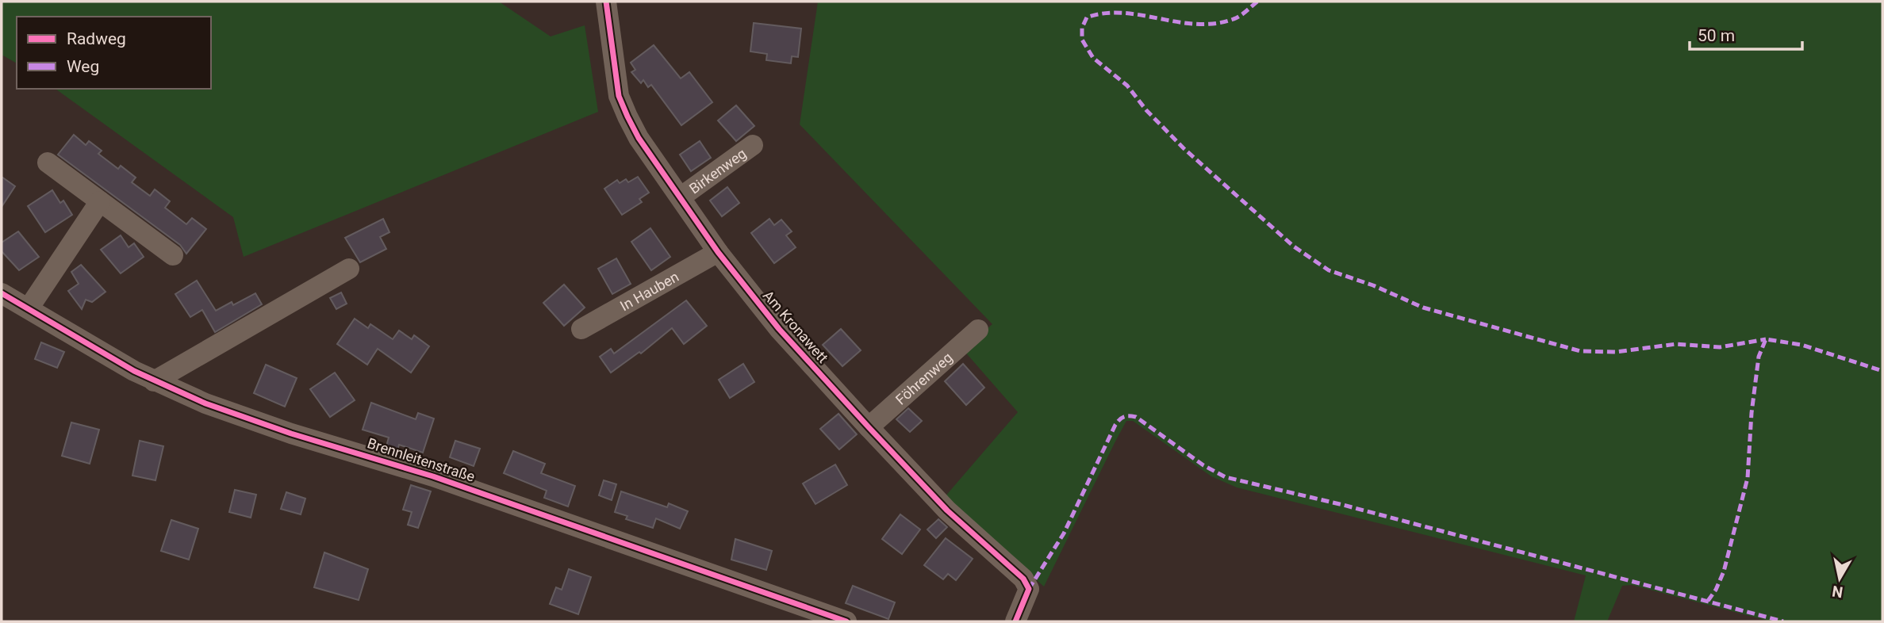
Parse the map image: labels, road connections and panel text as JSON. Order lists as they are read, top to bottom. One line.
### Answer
{"streets":{"street":["Birkenweg","In Hauben","Am Kronawett","Föhrenweg","Brennleitenstraße"]},"crossings":[["Birkenweg","Am Kronawett"],["In Hauben","Am Kronawett"],["Am Kronawett","Föhrenweg"]],"legend":["Radweg","Weg"],"scale_bar":"50 m","north":"bottom"}
